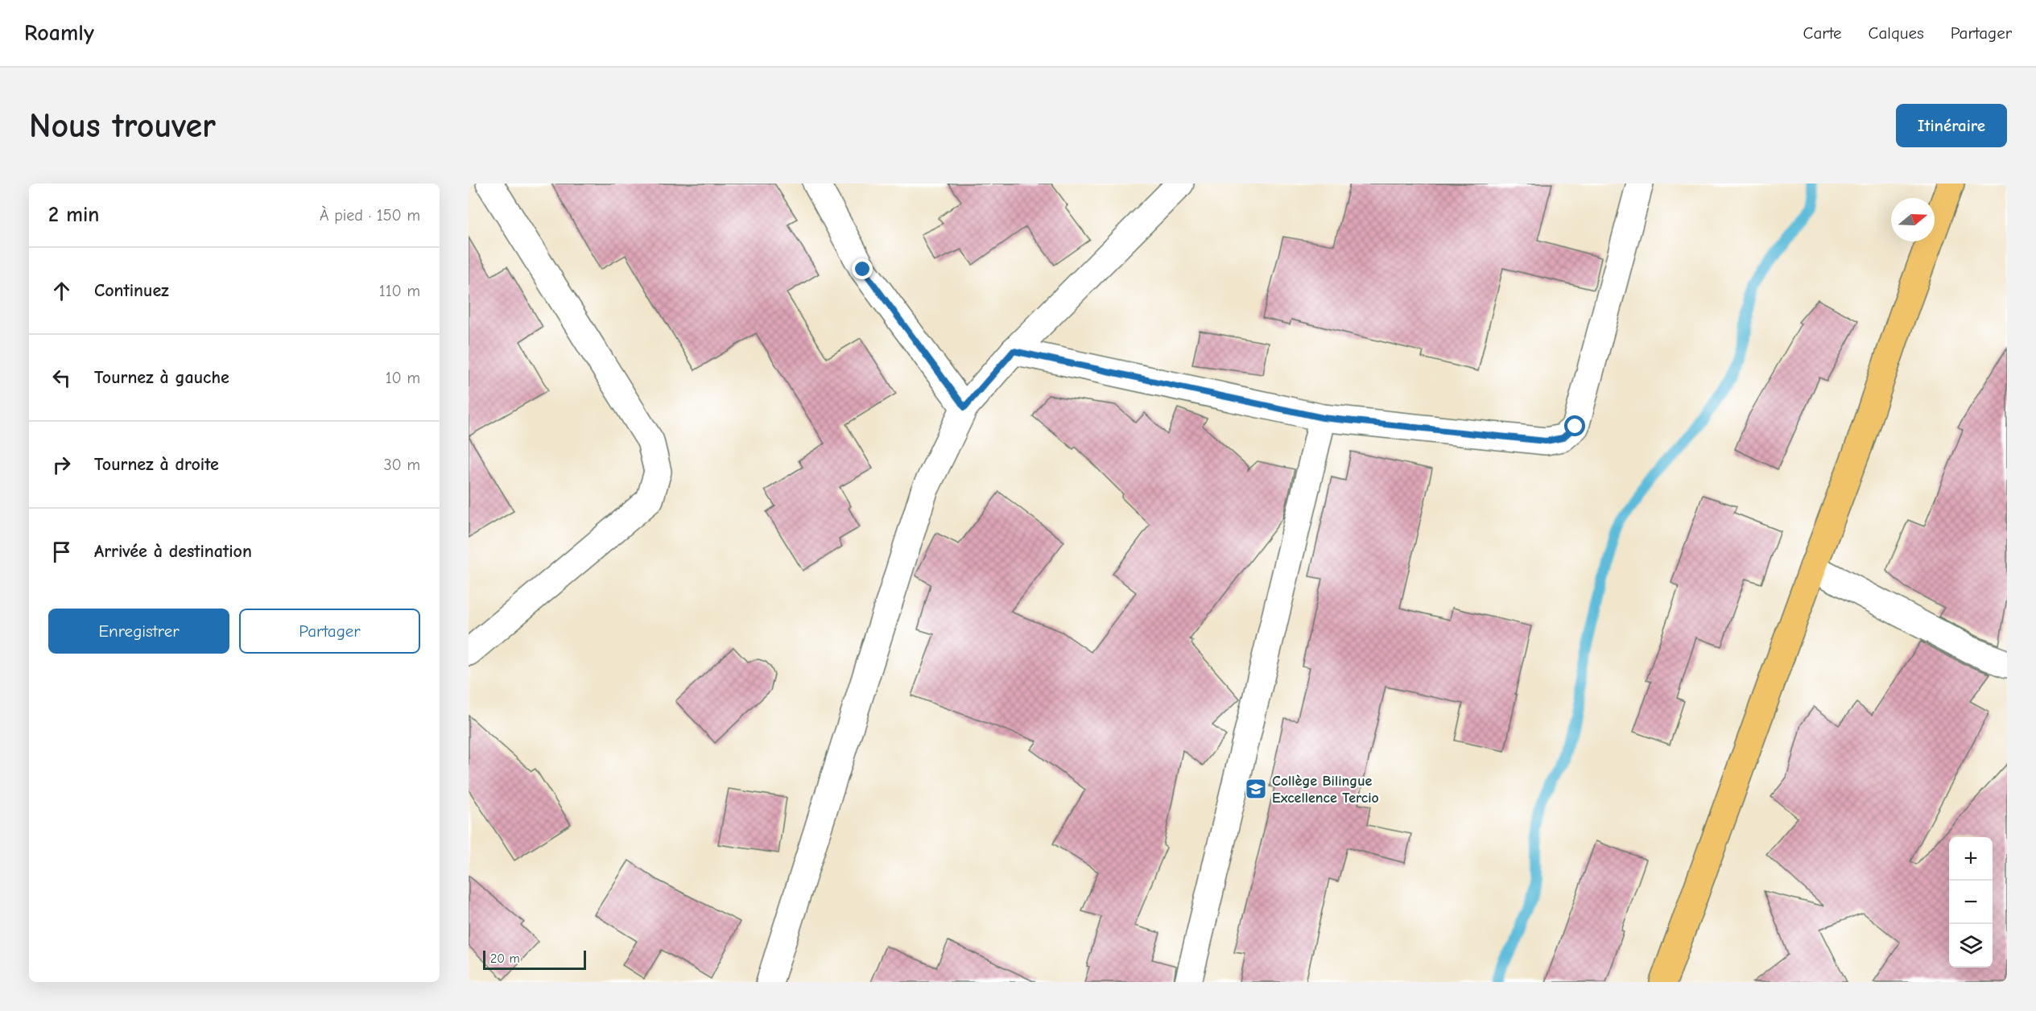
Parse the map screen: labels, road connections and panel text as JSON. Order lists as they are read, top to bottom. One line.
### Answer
{"places":{"school or university":["Collège Bilingue Excellence Tercio"]},"scale_bar":"20 m","north":"right","page":{"header":"Roamly","nav":["Carte","Calques","Partager"],"buttons":["Itinéraire",["Enregistrer","Partager"]],"title":"Nous trouver","heading":["2 min","À pied · 150 m"],"list":[["Continuez","110 m"],["Tournez à gauche","10 m"],["Tournez à droite","30 m"],"Arrivée à destination"],"map_buttons":["+","−"],"scale":"20 m"}}
